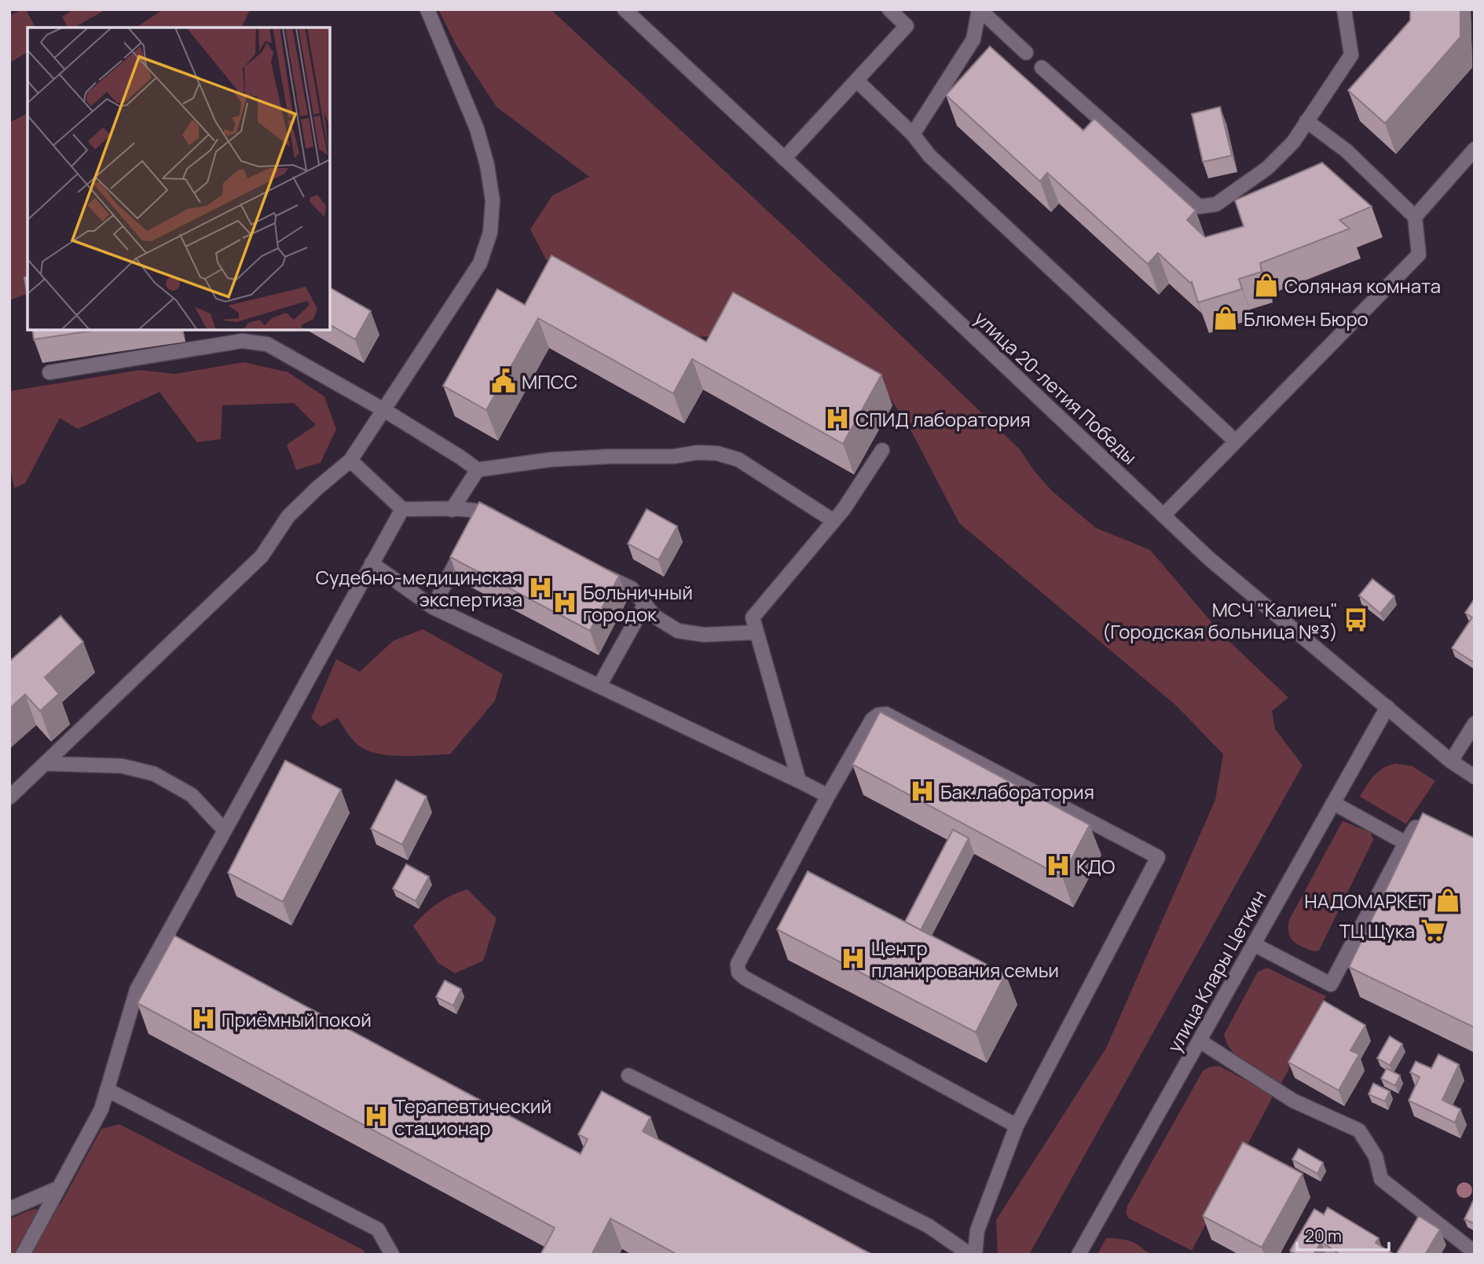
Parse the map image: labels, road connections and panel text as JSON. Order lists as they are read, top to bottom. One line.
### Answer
{"streets":{"street":["улица 20-летия Победы","улица Клары Цеткин"]},"crossings":[["улица 20-летия Победы","улица Клары Цеткин"]],"places":{"shop":["Соляная комната","Блюмен Бюро","НАДОМАРКЕТ"],"public building":["МПСС"],"hospital":["СПИД лаборатория","Судебно-медицинская экспертиза","Больничный городок","Бак.лаборатория","КДО","Центр планирования семьи","Приёмный покой","Терапевтический стационар"],"bus stop":["МСЧ \"Калиец\" (Городская больница №3)"],"supermarket":["ТЦ Щука"]},"scale_bar":"20 m"}
